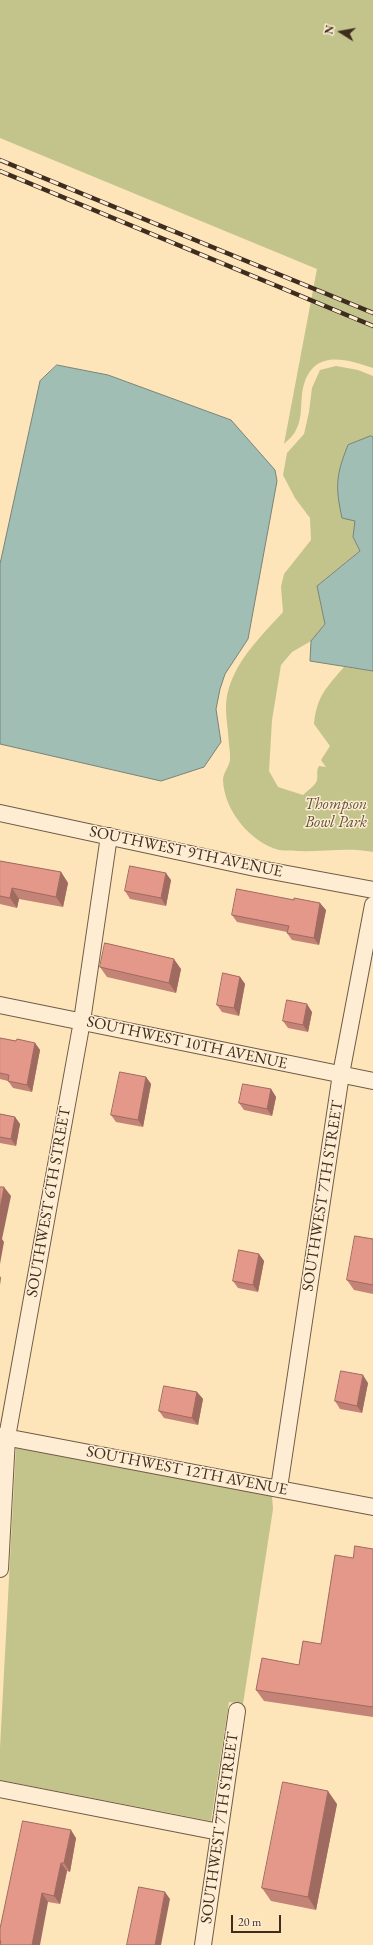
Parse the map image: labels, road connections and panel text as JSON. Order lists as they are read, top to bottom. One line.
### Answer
{"streets":{"street":["SOUTHWEST 9TH AVENUE","SOUTHWEST 10TH AVENUE","SOUTHWEST 7TH STREET","SOUTHWEST 6TH STREET","SOUTHWEST 12TH AVENUE"]},"crossings":[["SOUTHWEST 9TH AVENUE","SOUTHWEST 6TH STREET"],["SOUTHWEST 10TH AVENUE","SOUTHWEST 7TH STREET"],["SOUTHWEST 10TH AVENUE","SOUTHWEST 6TH STREET"],["SOUTHWEST 7TH STREET","SOUTHWEST 12TH AVENUE"],["SOUTHWEST 6TH STREET","SOUTHWEST 12TH AVENUE"]],"parks":["Thompson Bowl Park"],"scale_bar":"20 m","north":"left"}
